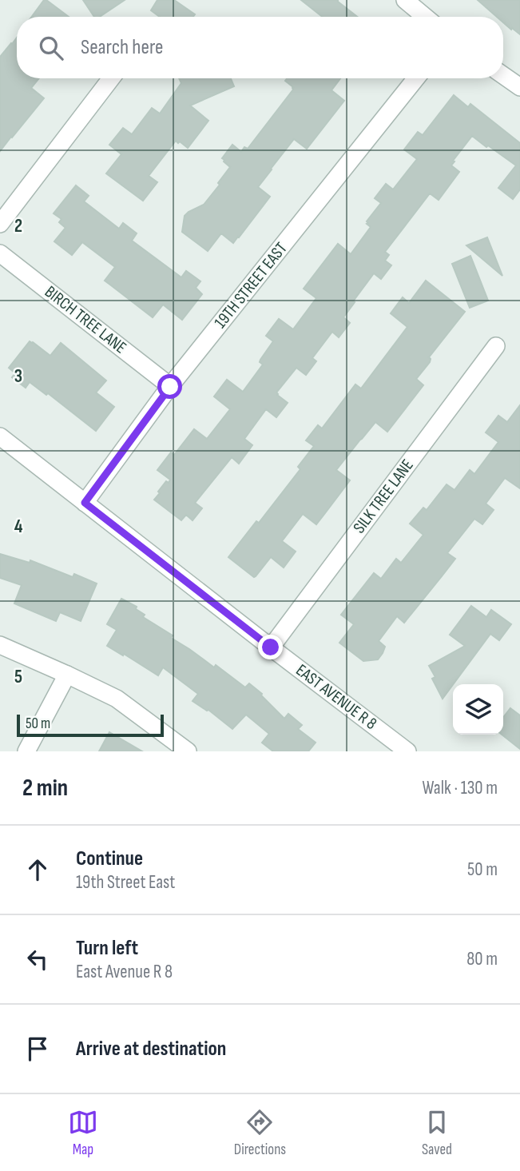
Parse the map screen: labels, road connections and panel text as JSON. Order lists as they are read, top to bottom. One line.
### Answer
{"streets":{"street":["19TH STREET EAST","BIRCH TREE LANE","SILK TREE LANE","EAST AVENUE R 8"]},"crossings":[["19TH STREET EAST","BIRCH TREE LANE"],["19TH STREET EAST","EAST AVENUE R 8"],["SILK TREE LANE","EAST AVENUE R 8"]],"scale_bar":"50 m","page":{"search":"Search here","scale":"50 m","heading":["2 min","Walk · 130 m"],"list":[["Continue","19th Street East","50 m"],["Turn left","East Avenue R 8","80 m"],"Arrive at destination"],"nav":["Map","Directions","Saved"]},"grid":{"rows":["2","3","4","5"]}}
